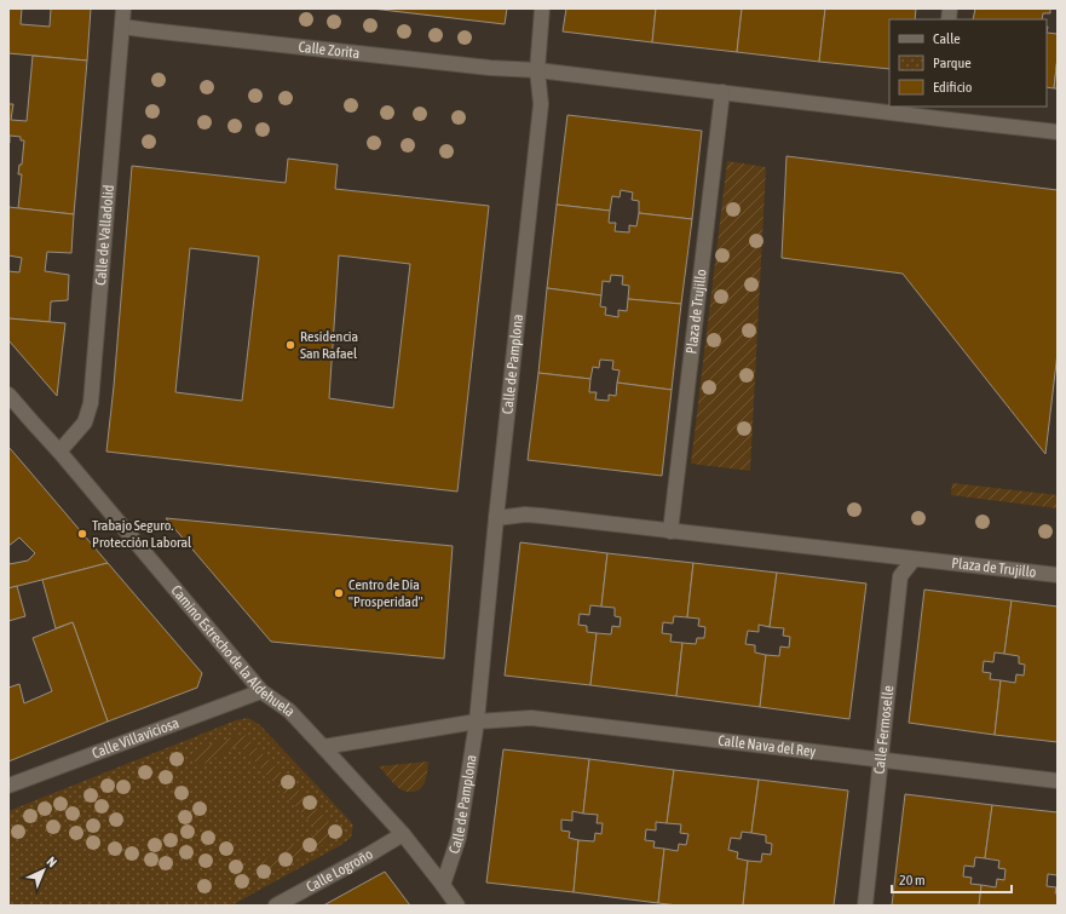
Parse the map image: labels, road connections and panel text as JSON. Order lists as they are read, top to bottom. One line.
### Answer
{"streets":{"street":["Calle Zorita","Calle de Valladolid","Plaza de Trujillo","Calle de Pamplona","Camino Estrecho de la Aldehuela","Calle Fermoselle","Calle Villaviciosa","Calle Nava del Rey","Calle Logroño"]},"crossings":[["Calle Zorita","Calle de Valladolid"],["Calle Zorita","Calle de Pamplona"],["Calle de Valladolid","Camino Estrecho de la Aldehuela"],["Plaza de Trujillo","Calle de Pamplona"],["Plaza de Trujillo","Calle Fermoselle"],["Calle de Pamplona","Camino Estrecho de la Aldehuela"],["Calle de Pamplona","Calle Nava del Rey"],["Camino Estrecho de la Aldehuela","Calle Villaviciosa"],["Camino Estrecho de la Aldehuela","Calle Logroño"],["Calle Fermoselle","Calle Nava del Rey"]],"places":["Residencia San Rafael","Trabajo Seguro. Protección Laboral","Centro de Día \"Prosperidad\""],"legend":["Calle","Parque","Edificio"],"scale_bar":"20 m","north":"top right"}
